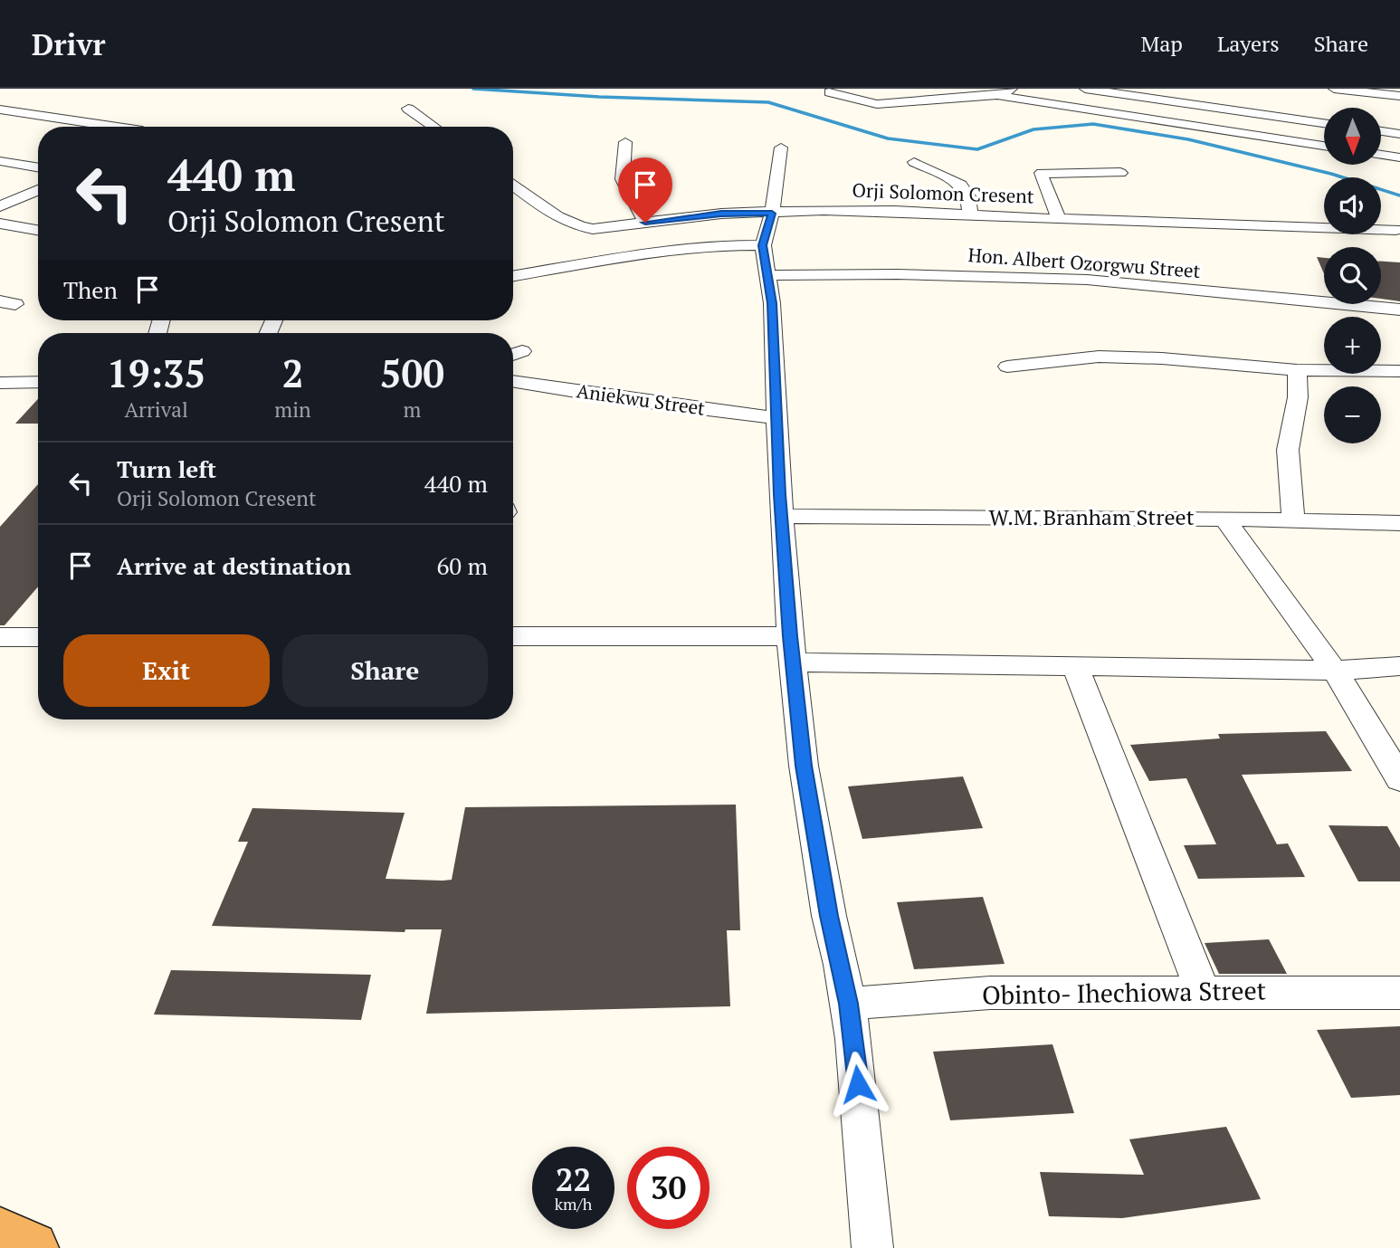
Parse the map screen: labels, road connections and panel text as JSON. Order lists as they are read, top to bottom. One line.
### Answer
{"streets":{"street":["Orji Solomon Cresent","Hon. Albert Ozorgwu Street","Aniekwu Street","W.M. Branham Street","Obinto- Ihechiowa Street"]},"north":"bottom","page":{"header":"Drivr","nav":["Map","Layers","Share"],"map_buttons":["+","−"],"turn":["440 m","Orji Solomon Cresent"],"then":"Then","eta":["19:35","Arrival","2","min","500","m"],"list":[{"name":"Turn left","note":"Orji Solomon Cresent","value":"440 m"},{"name":"Arrive at destination","value":"60 m"}],"buttons":["Exit","Share"],"speed":"22 km/h","limit":"30"}}
